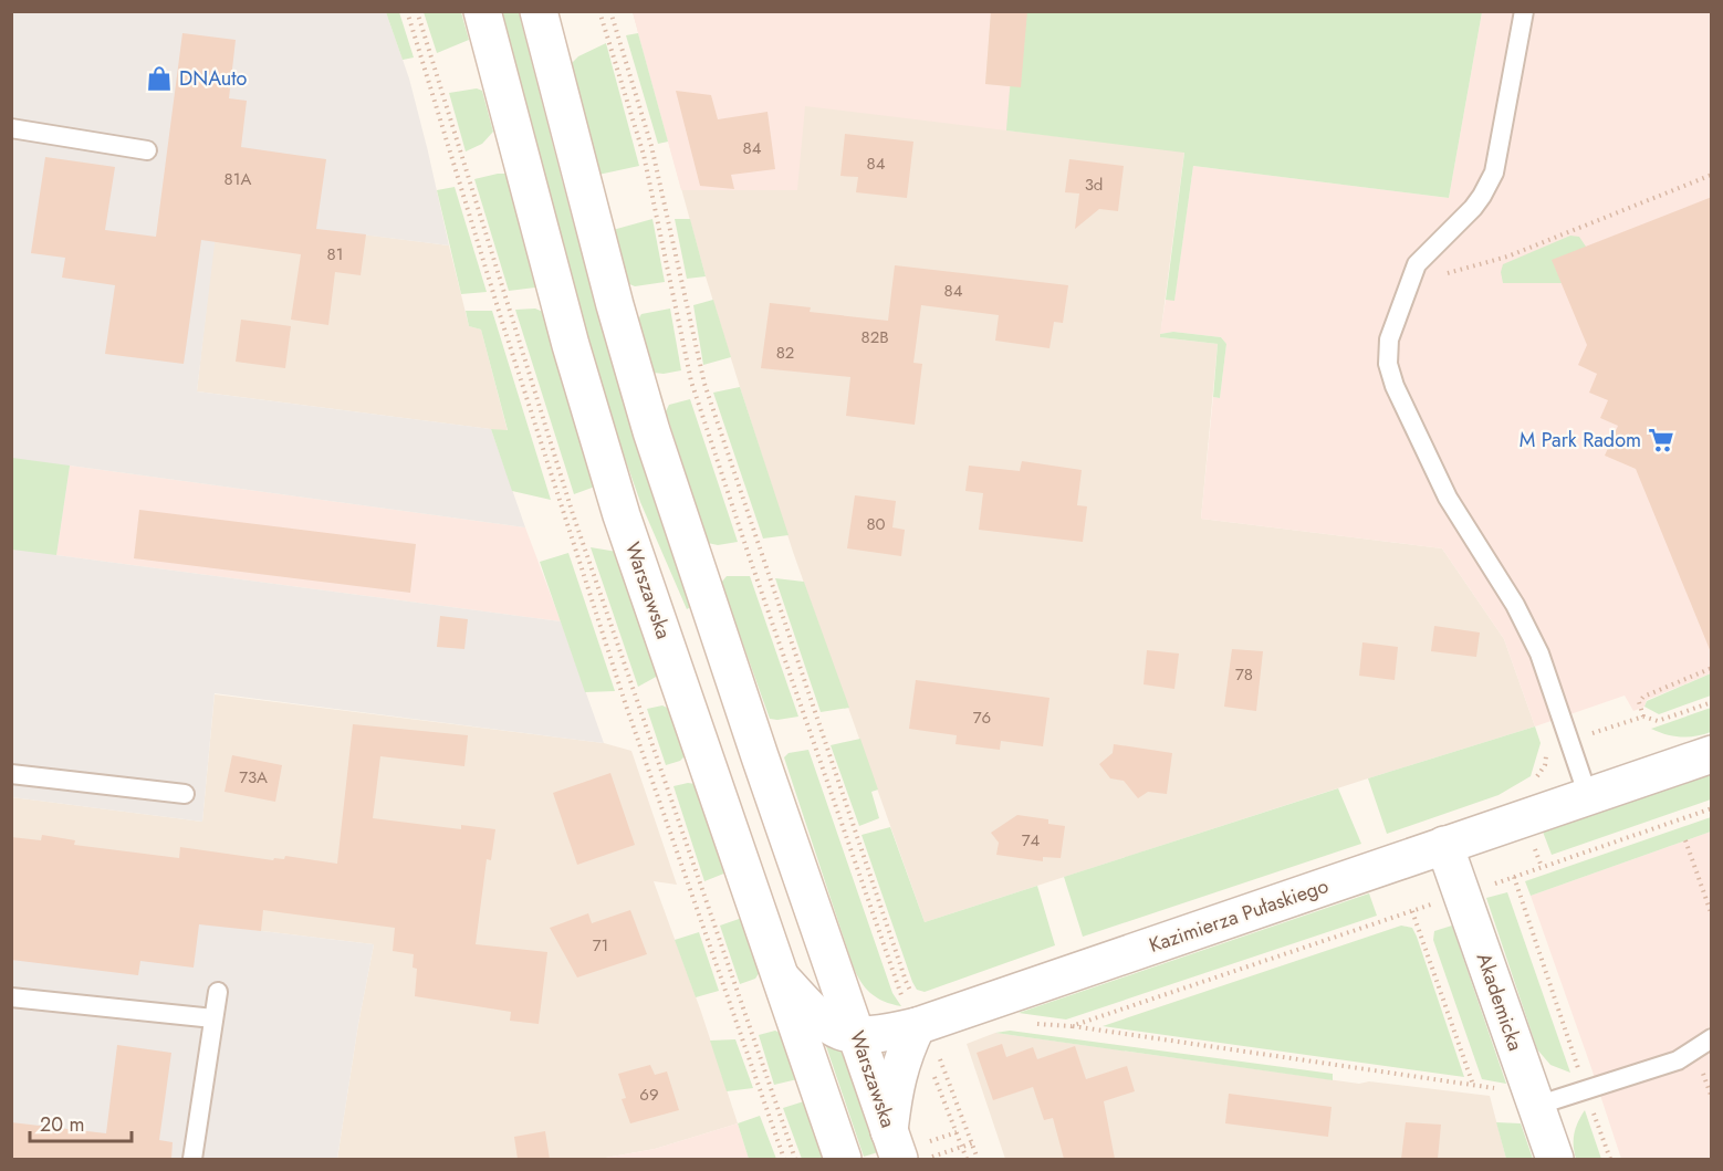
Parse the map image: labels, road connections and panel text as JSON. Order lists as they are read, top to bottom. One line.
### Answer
{"streets":{"main road":["Warszawska","Kazimierza Pułaskiego","Akademicka"]},"crossings":[["Warszawska","Kazimierza Pułaskiego"],["Kazimierza Pułaskiego","Akademicka"]],"places":{"shop":["DNAuto"],"supermarket":["M Park Radom"]},"house_numbers":["84","84","81A","3d","81","84","82B","82","80","78","76","73A","74","71","69"],"scale_bar":"20 m"}
